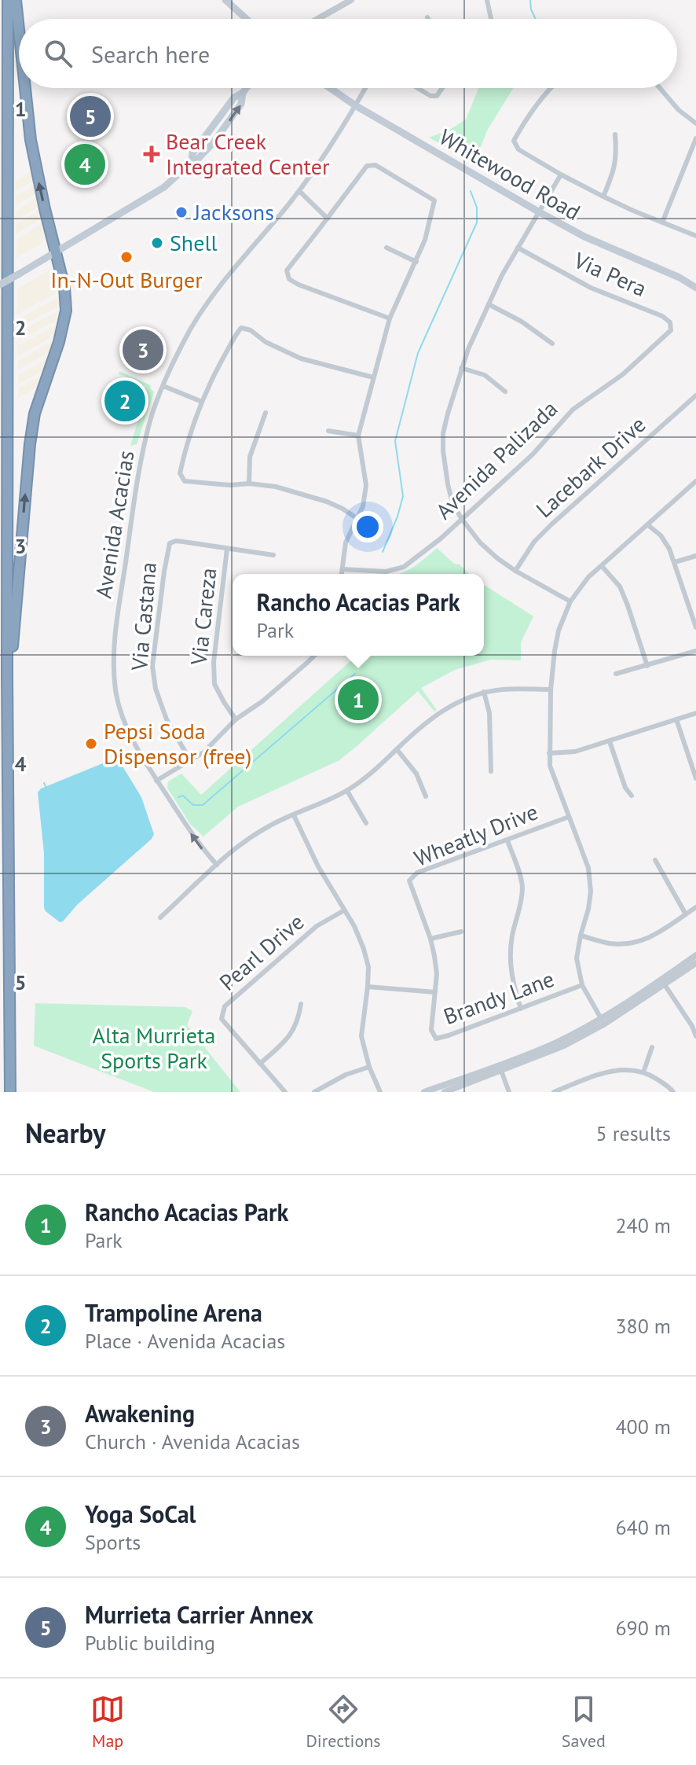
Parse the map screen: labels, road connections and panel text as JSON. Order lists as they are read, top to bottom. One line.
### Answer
{"streets":{"main road":["Whitewood Road"],"street":["Via Pera","Avenida Palizada","Lacebark Drive","Avenida Acacias","Via Castana","Via Careza","Wheatly Drive","Pearl Drive","Brandy Lane"]},"crossings":[["Whitewood Road","Avenida Acacias"],["Via Pera","Avenida Palizada"],["Via Castana","Via Careza"]],"parks":["Alta Murrieta Sports Park"],"places":{"health":["Bear Creek Integrated Center"],"other":["Jacksons","Shell","In-N-Out Burger","Pepsi Soda Dispensor (free)"]},"page":{"search":"Search here","pins":["5","4","3","2","1"],"popup":["Rancho Acacias Park","Park"],"heading":["Nearby","5 results"],"list":[{"mark":"1","name":"Rancho Acacias Park","note":"Park","value":"240 m"},{"mark":"2","name":"Trampoline Arena","note":"Place · Avenida Acacias","value":"380 m"},{"mark":"3","name":"Awakening","note":"Church · Avenida Acacias","value":"400 m"},{"mark":"4","name":"Yoga SoCal","note":"Sports","value":"640 m"},{"mark":"5","name":"Murrieta Carrier Annex","note":"Public building","value":"690 m"}],"nav":["Map","Directions","Saved"]},"grid":{"rows":["1","2","3","4","5"]}}
